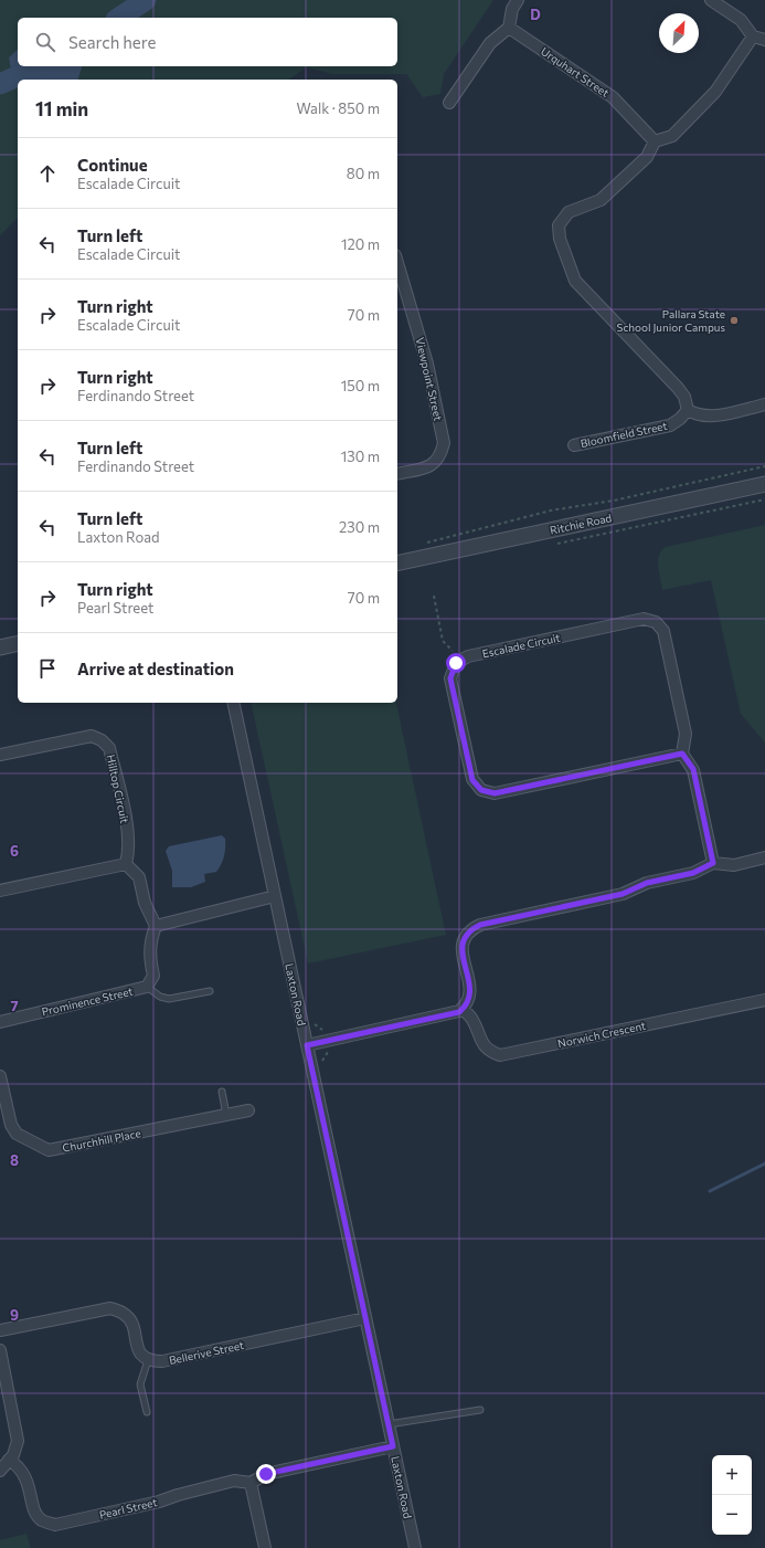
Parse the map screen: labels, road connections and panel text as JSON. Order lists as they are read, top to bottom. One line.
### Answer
{"streets":{"street":["Urquhart Street","Viewpoint Street","Bloomfield Street","Ritchie Road","Escalade Circuit","Hilltop Circuit","Laxton Road","Prominence Street","Norwich Crescent","Churchhill Place","Bellerive Street","Pearl Street"]},"crossings":[["Laxton Road","Bellerive Street"],["Laxton Road","Pearl Street"]],"places":["Pallara State School Junior Campus"],"north":"top right","page":{"search":"Search here","heading":["11 min","Walk · 850 m"],"list":[["Continue","Escalade Circuit","80 m"],["Turn left","Escalade Circuit","120 m"],["Turn right","Escalade Circuit","70 m"],["Turn right","Ferdinando Street","150 m"],["Turn left","Ferdinando Street","130 m"],["Turn left","Laxton Road","230 m"],["Turn right","Pearl Street","70 m"],"Arrive at destination"],"map_buttons":["+","−"]},"grid":{"columns":["D"],"rows":["6","7","8","9"]}}
